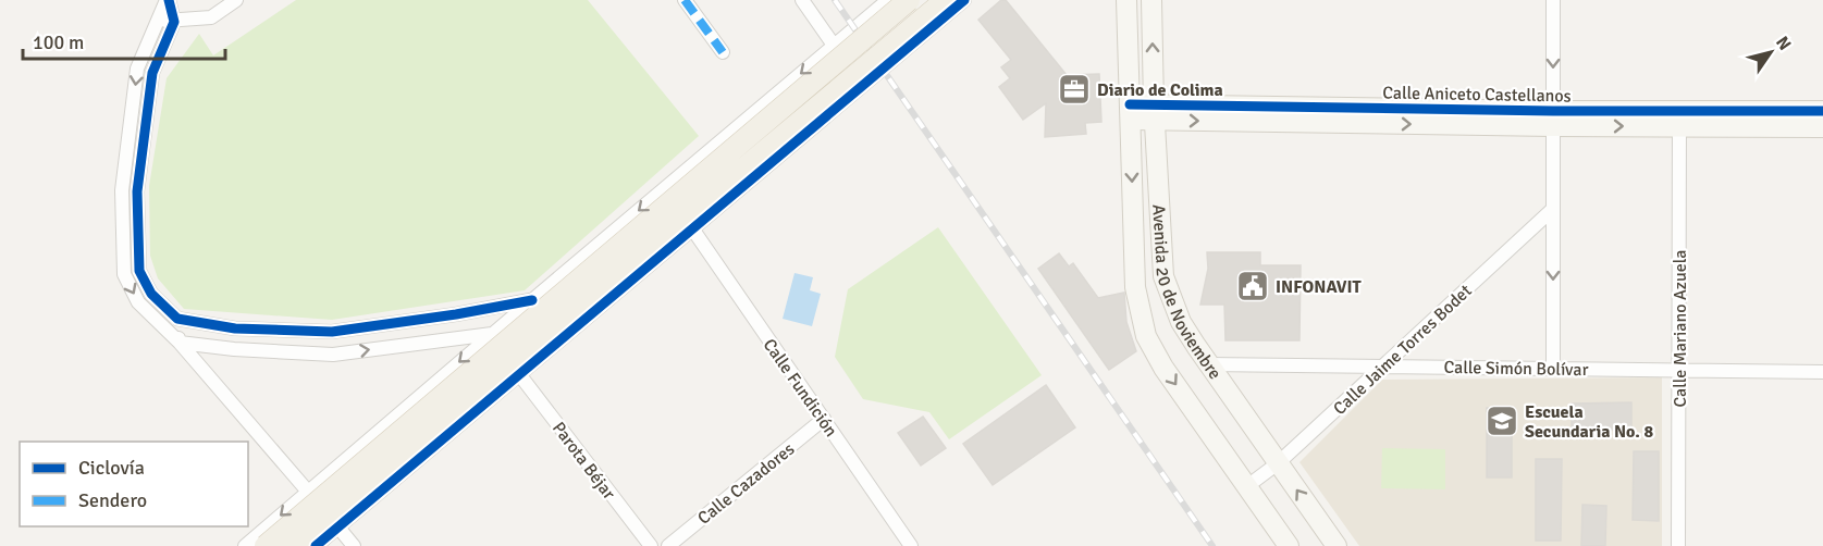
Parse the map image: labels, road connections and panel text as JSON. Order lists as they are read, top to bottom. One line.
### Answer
{"streets":{"main road":["Calle Aniceto Castellanos","Avenida 20 de Noviembre"],"street":["Calle Mariano Azuela","Calle Jaime Torres Bodet","Calle Simón Bolívar","Calle Fundición","Parota Béjar","Calle Cazadores"]},"crossings":[["Calle Aniceto Castellanos","Avenida 20 de Noviembre"],["Calle Aniceto Castellanos","Calle Mariano Azuela"],["Avenida 20 de Noviembre","Calle Jaime Torres Bodet"],["Avenida 20 de Noviembre","Calle Simón Bolívar"],["Calle Mariano Azuela","Calle Simón Bolívar"],["Calle Jaime Torres Bodet","Calle Simón Bolívar"],["Calle Fundición","Calle Cazadores"]],"places":{"office":["Diario de Colima"],"public building":["INFONAVIT"],"school or university":["Escuela Secundaria No. 8"]},"legend":["Ciclovía","Sendero"],"scale_bar":"100 m","north":"top right"}
